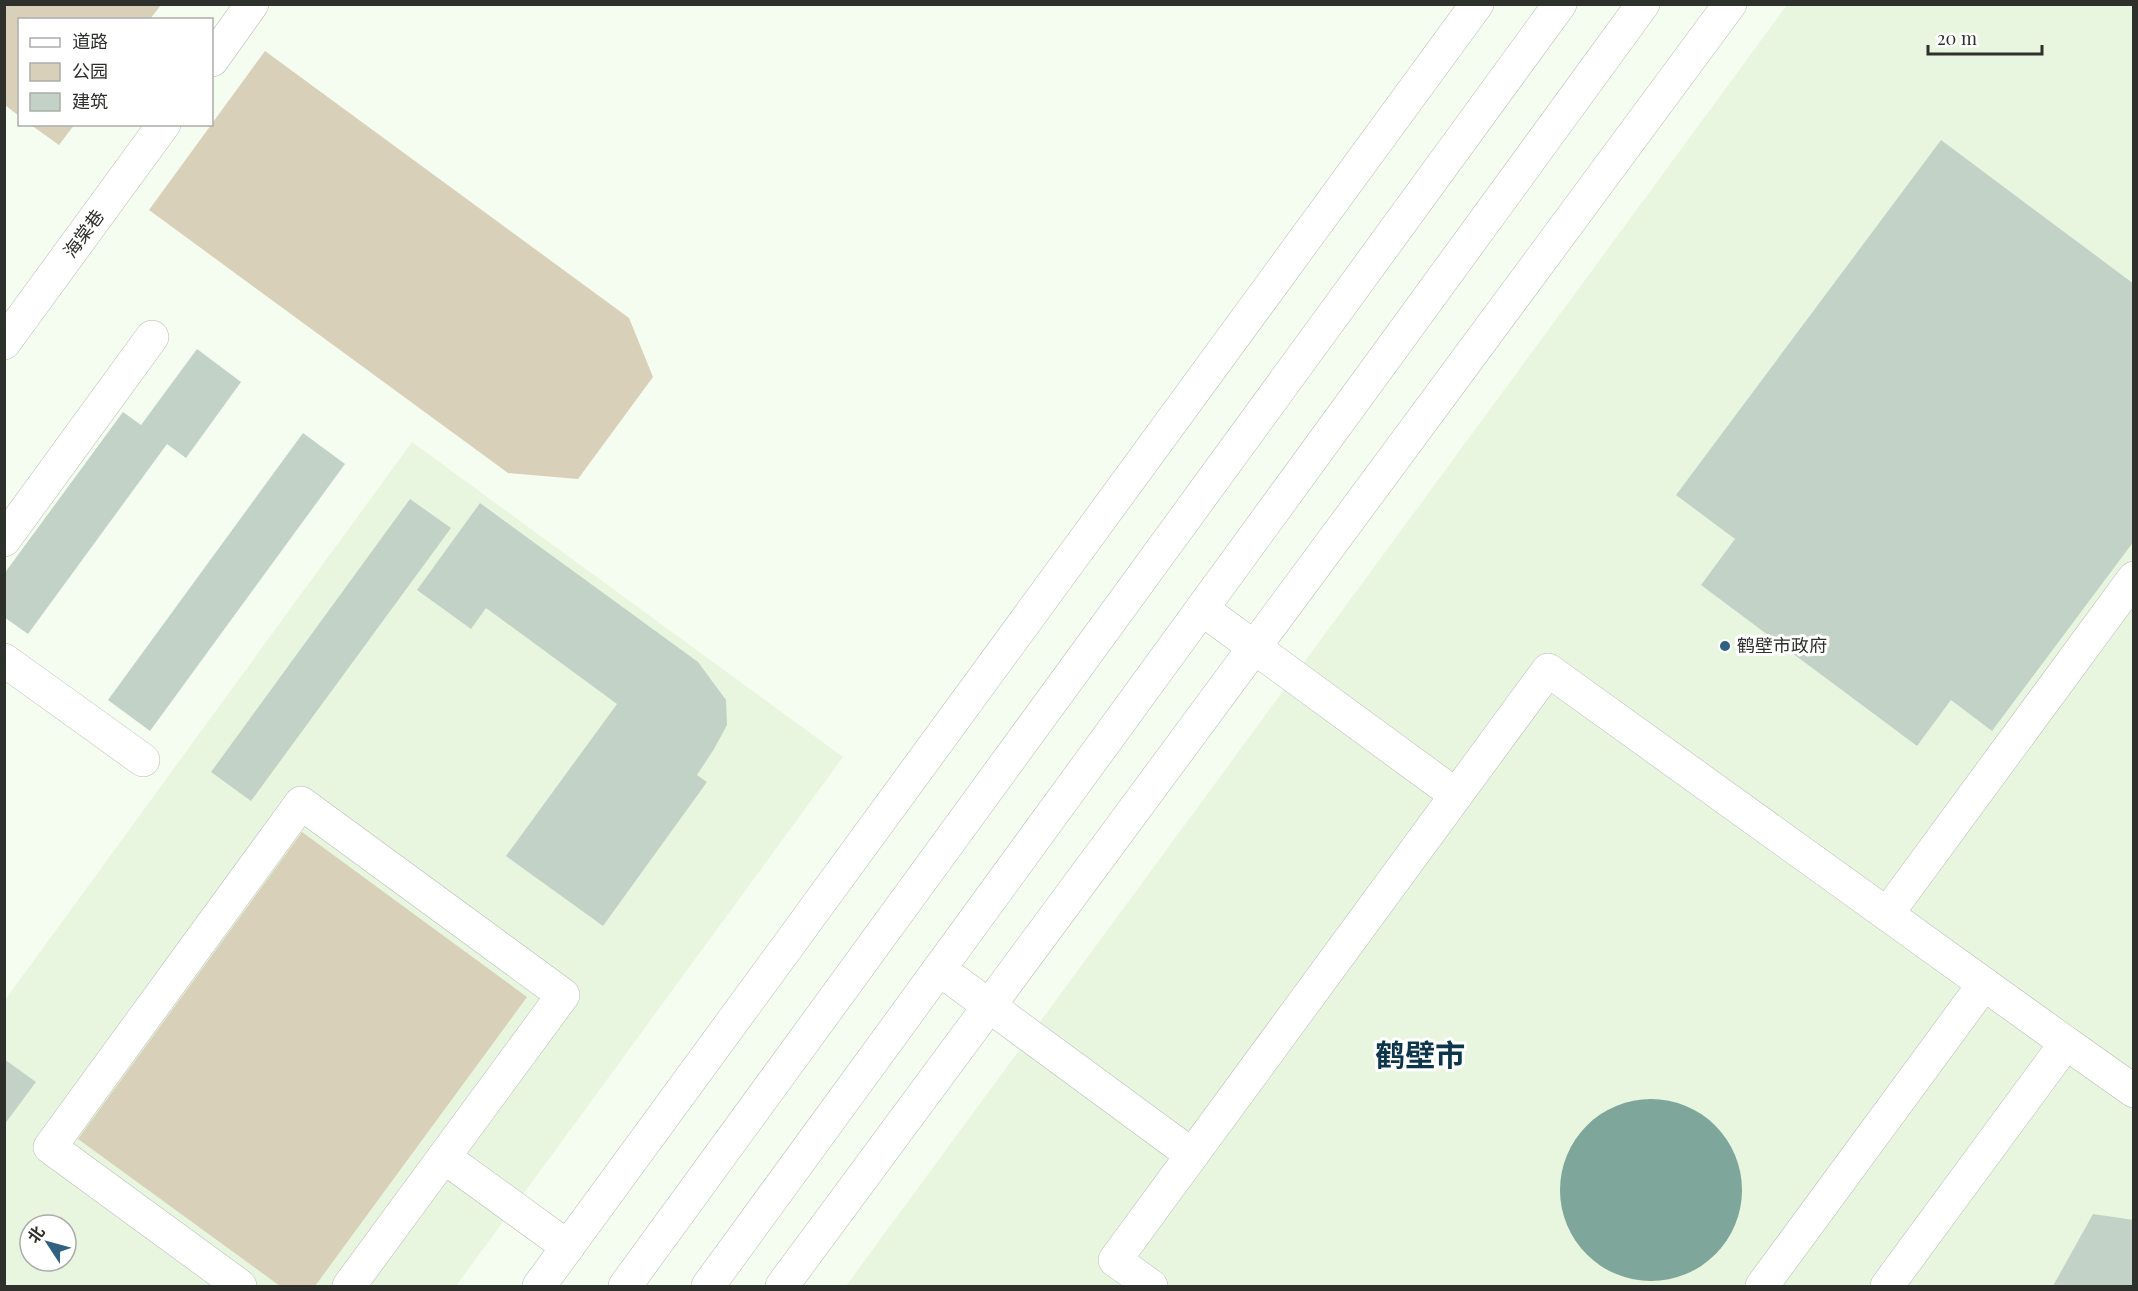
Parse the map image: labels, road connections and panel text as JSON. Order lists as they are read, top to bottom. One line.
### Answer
{"streets":{"street":["海棠巷"]},"districts":["鹤壁市"],"places":["鹤壁市政府"],"legend":["道路","公园","建筑"],"scale_bar":"20 m","north":"top left"}
